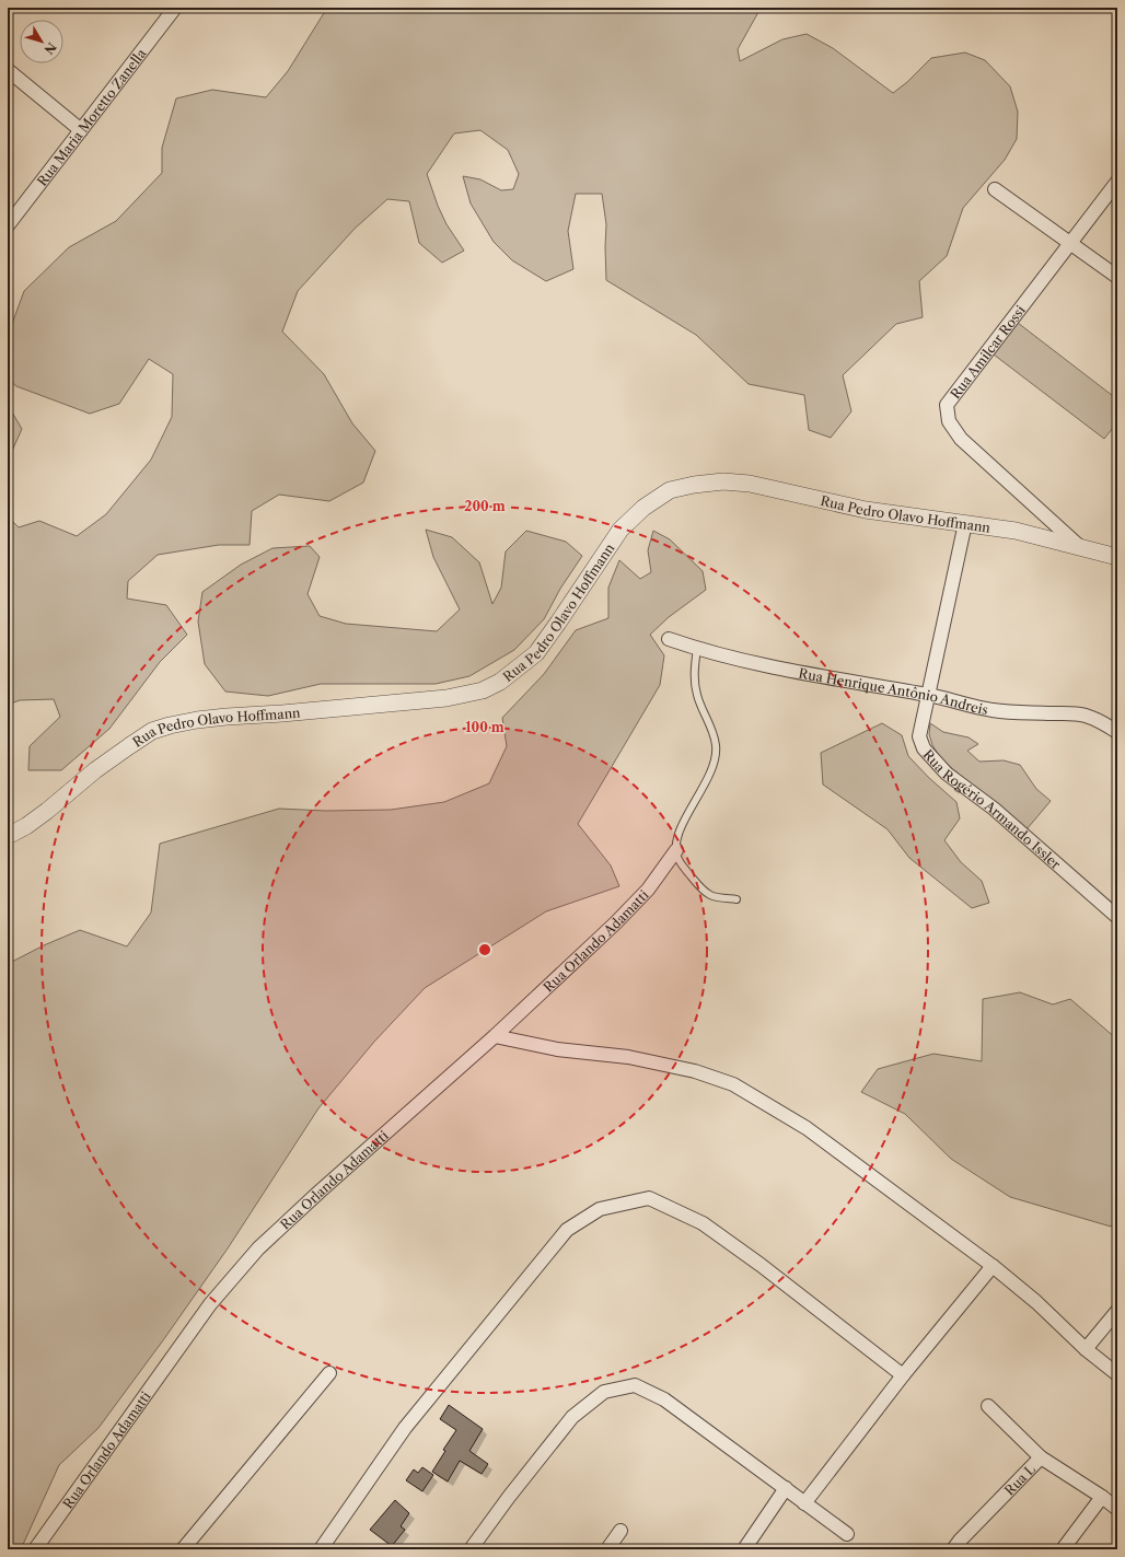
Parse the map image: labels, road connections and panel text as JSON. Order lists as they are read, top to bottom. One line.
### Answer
{"streets":{"street":["Rua Maria Moretto Zanella","Rua Amilcar Rossi","Rua Pedro Olavo Hoffmann","Rua Henrique Antônio Andreis","Rua Rogério Armando Issler","Rua Orlando Adamatti","Rua L"]},"crossings":[["Rua Amilcar Rossi","Rua Pedro Olavo Hoffmann"],["Rua Pedro Olavo Hoffmann","Rua Rogério Armando Issler"],["Rua Henrique Antônio Andreis","Rua Rogério Armando Issler"],["Rua Henrique Antônio Andreis","Rua Orlando Adamatti"]],"north":"bottom right","rings":["200 m","100 m"]}
